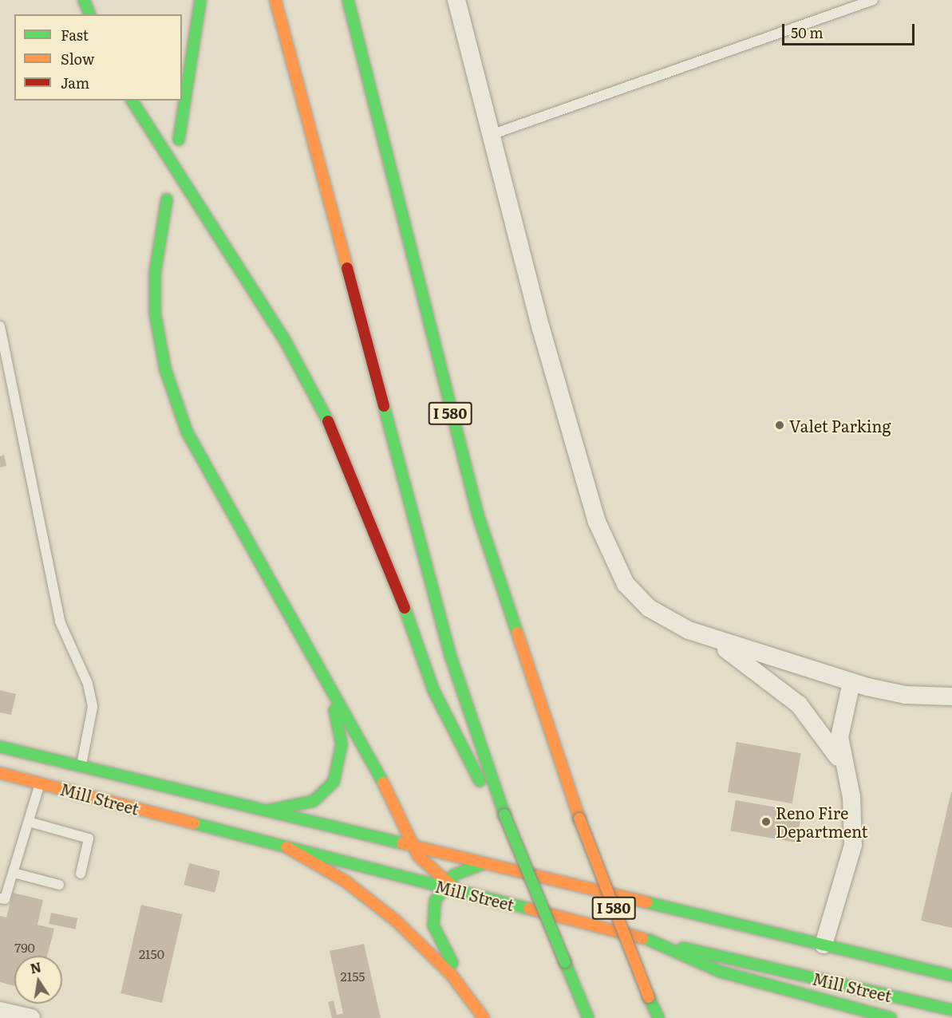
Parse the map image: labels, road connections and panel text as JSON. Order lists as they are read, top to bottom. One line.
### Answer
{"streets":{"main road":["I 580","Mill Street"]},"places":["Valet Parking","Reno Fire Department"],"house_numbers":["790","2150","2155"],"legend":["Fast","Slow","Jam"],"scale_bar":"50 m","north":"top"}
